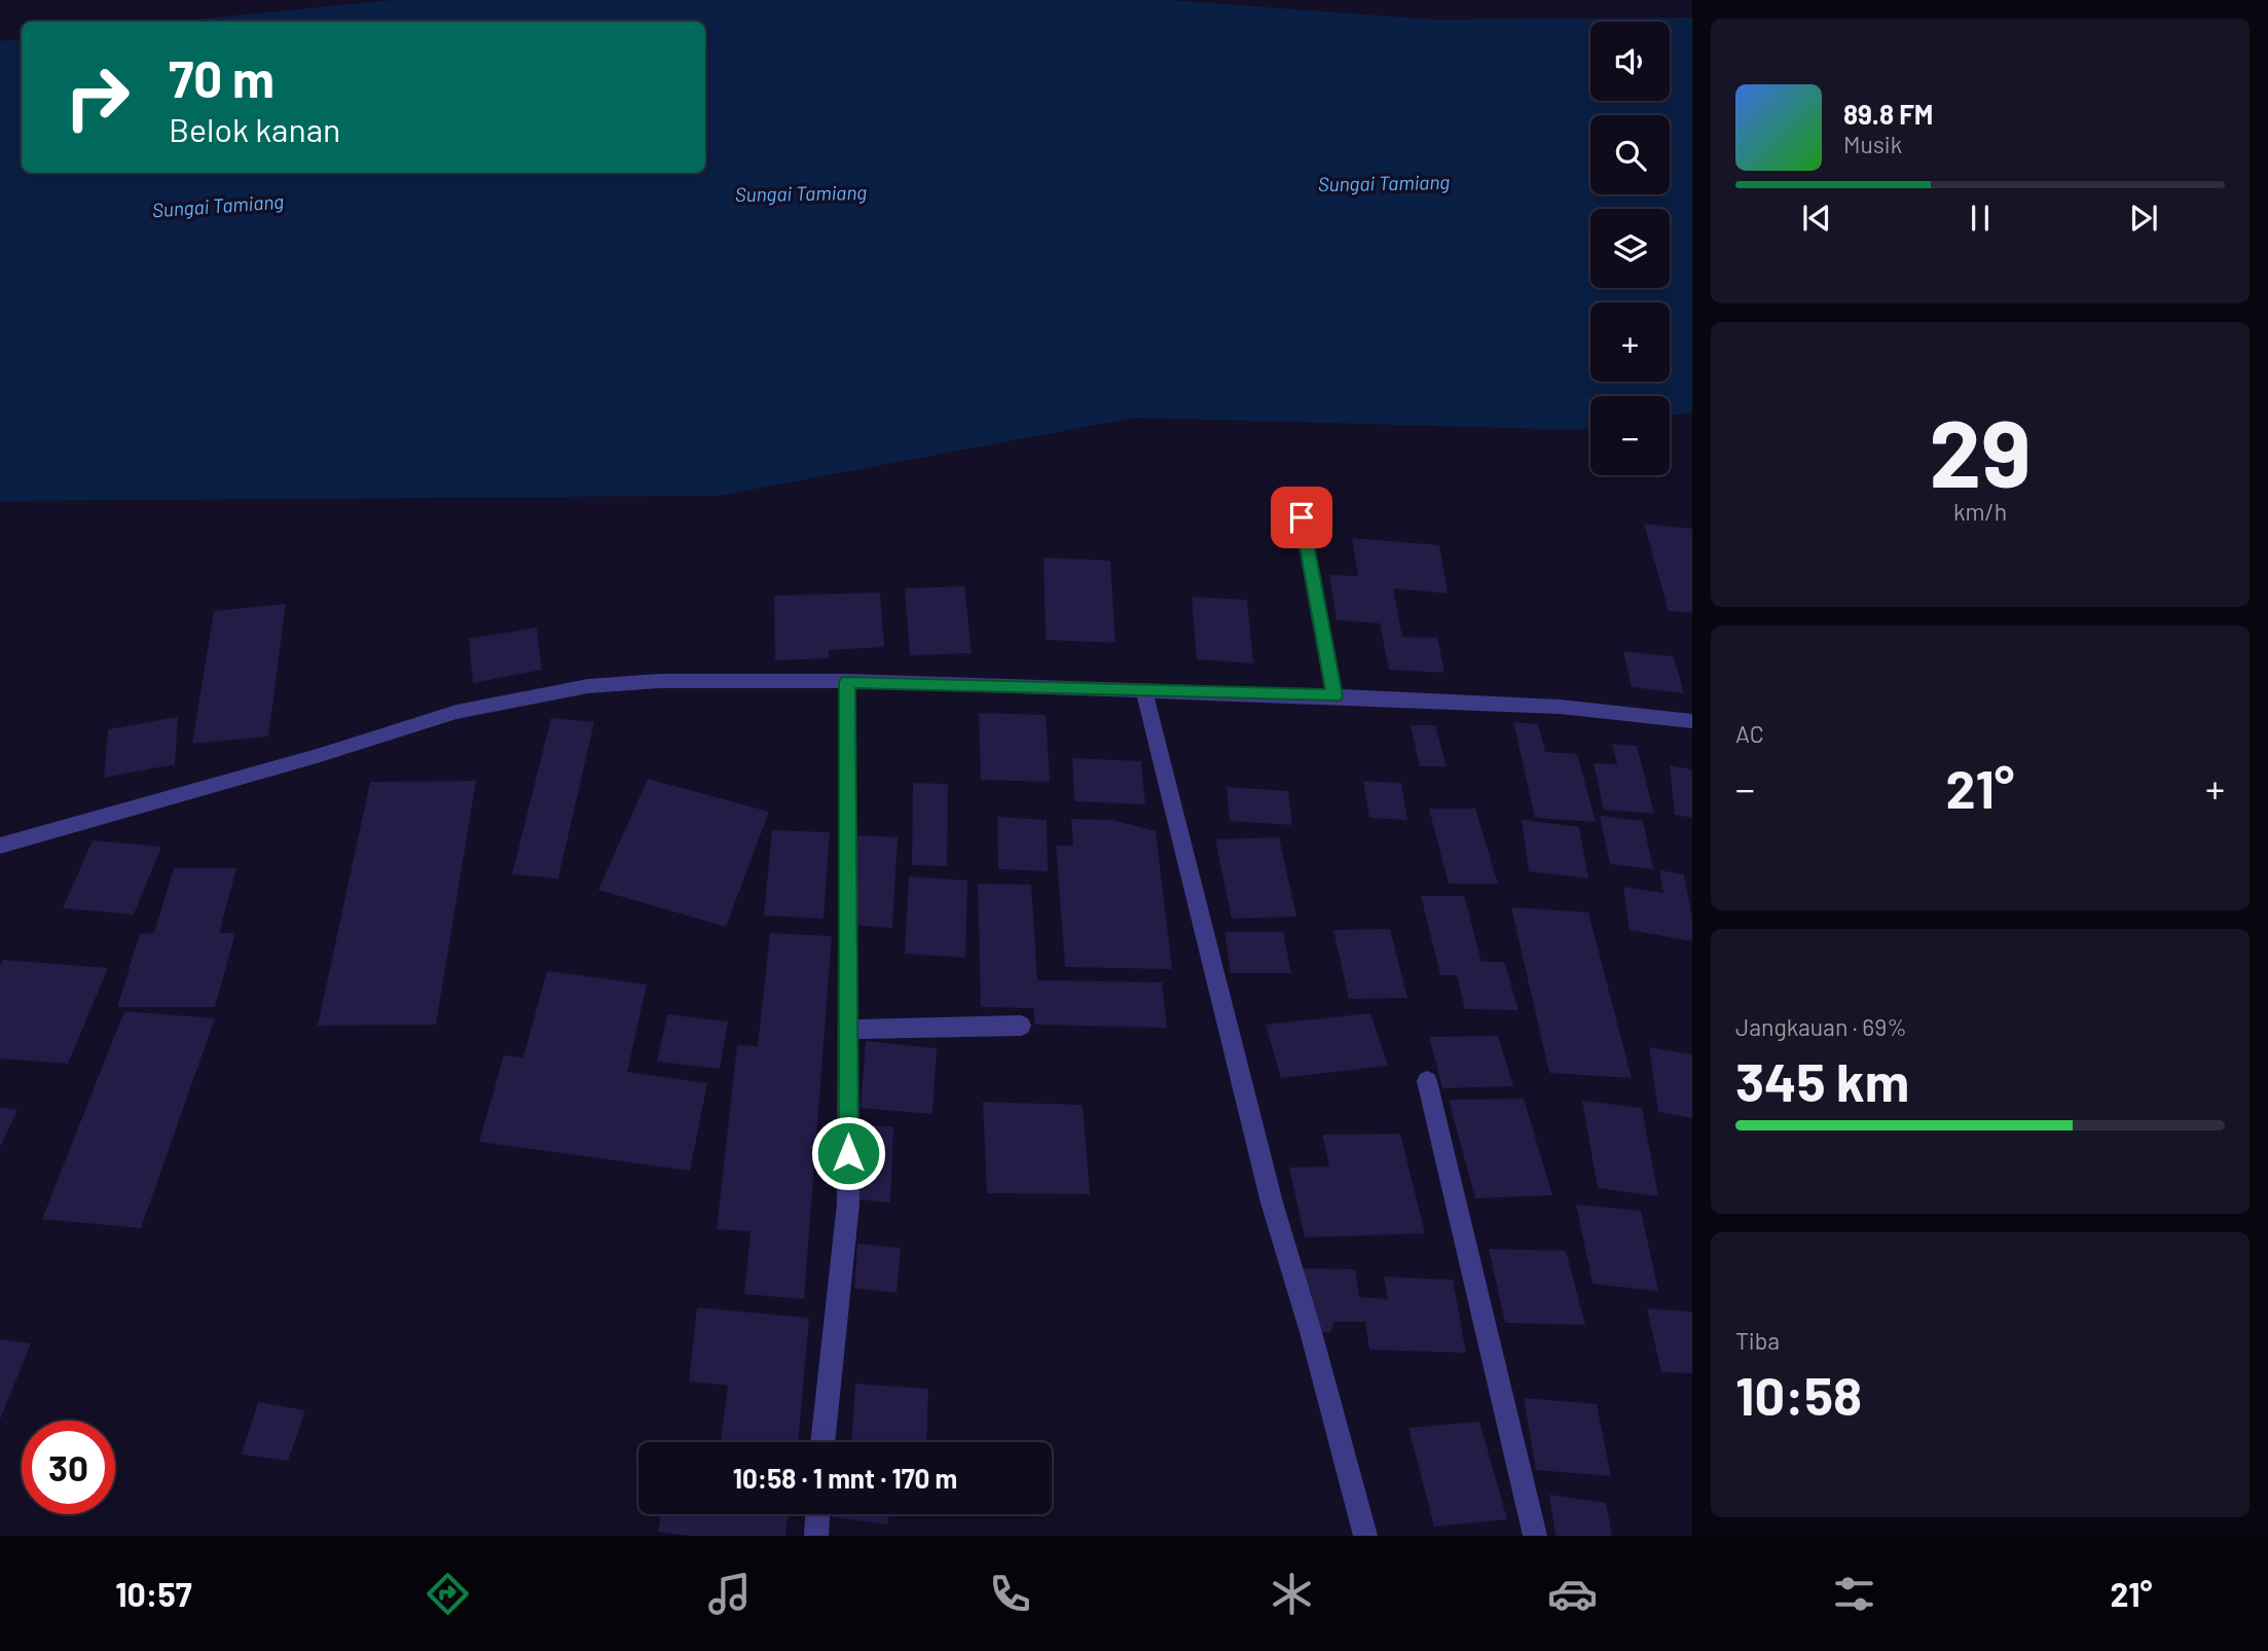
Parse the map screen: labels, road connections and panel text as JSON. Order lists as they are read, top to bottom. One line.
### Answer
{"water":["Sungai Tamiang"],"page":{"map_buttons":["+","−"],"turn":["70 m","Belok kanan"],"song":["89.8 FM","Musik"],"tile":[["29","km/h"],"AC",["Jangkauan · 69%","345 km"],["Tiba","10:58"]],"heat":["−","21°","+"],"limit":"30","trip":"10:58 · 1 mnt · 170 m","tabs":["10:57","21°"]}}
